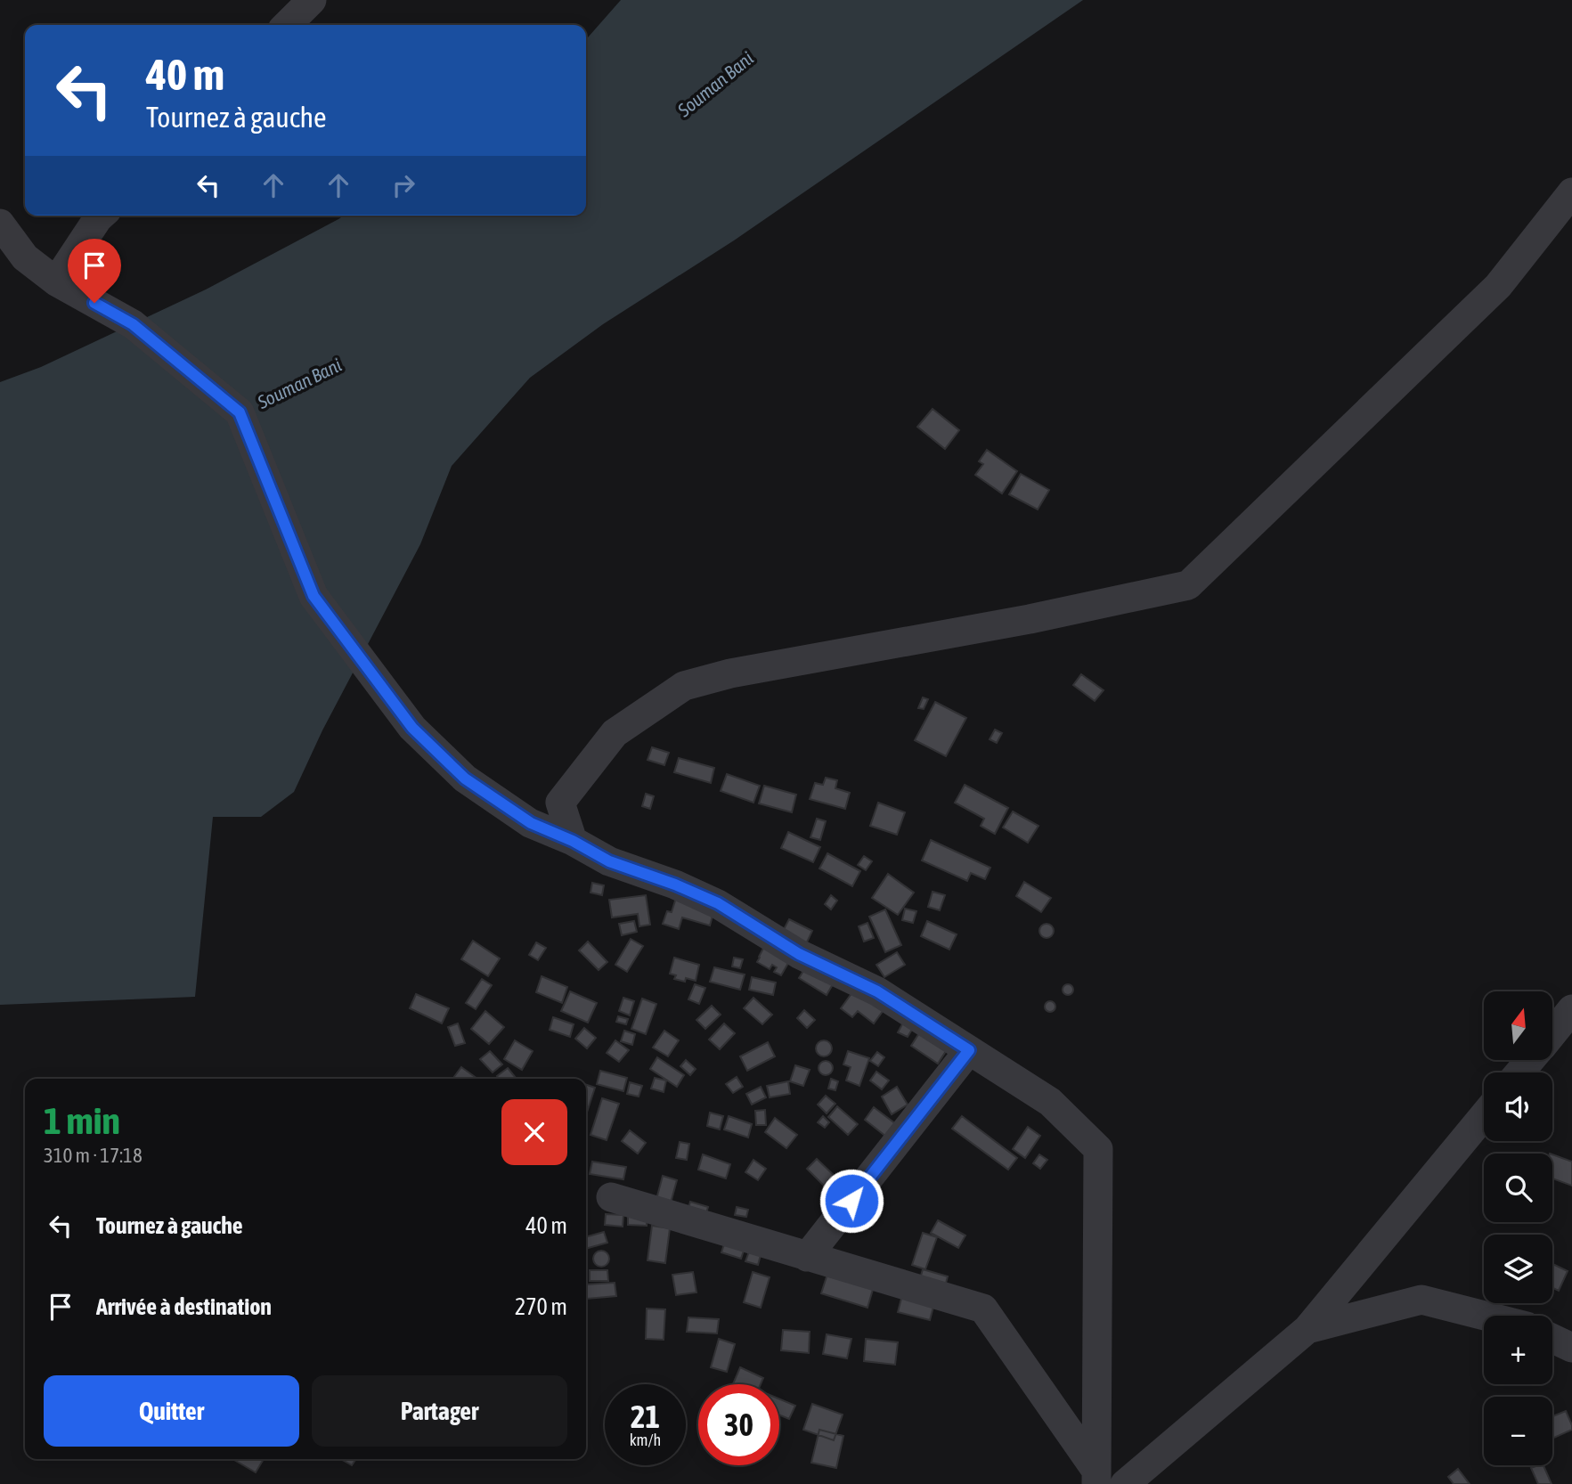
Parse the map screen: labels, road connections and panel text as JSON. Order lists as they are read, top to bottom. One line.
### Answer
{"water":["Souman Bani"],"north":"top","page":{"turn":["40 m","Tournez à gauche"],"map_buttons":["+","−"],"heading":["1 min","310 m · 17:18"],"list":[{"name":"Tournez à gauche","value":"40 m"},{"name":"Arrivée à destination","value":"270 m"}],"buttons":["Quitter","Partager"],"speed":"21 km/h","limit":"30"}}
